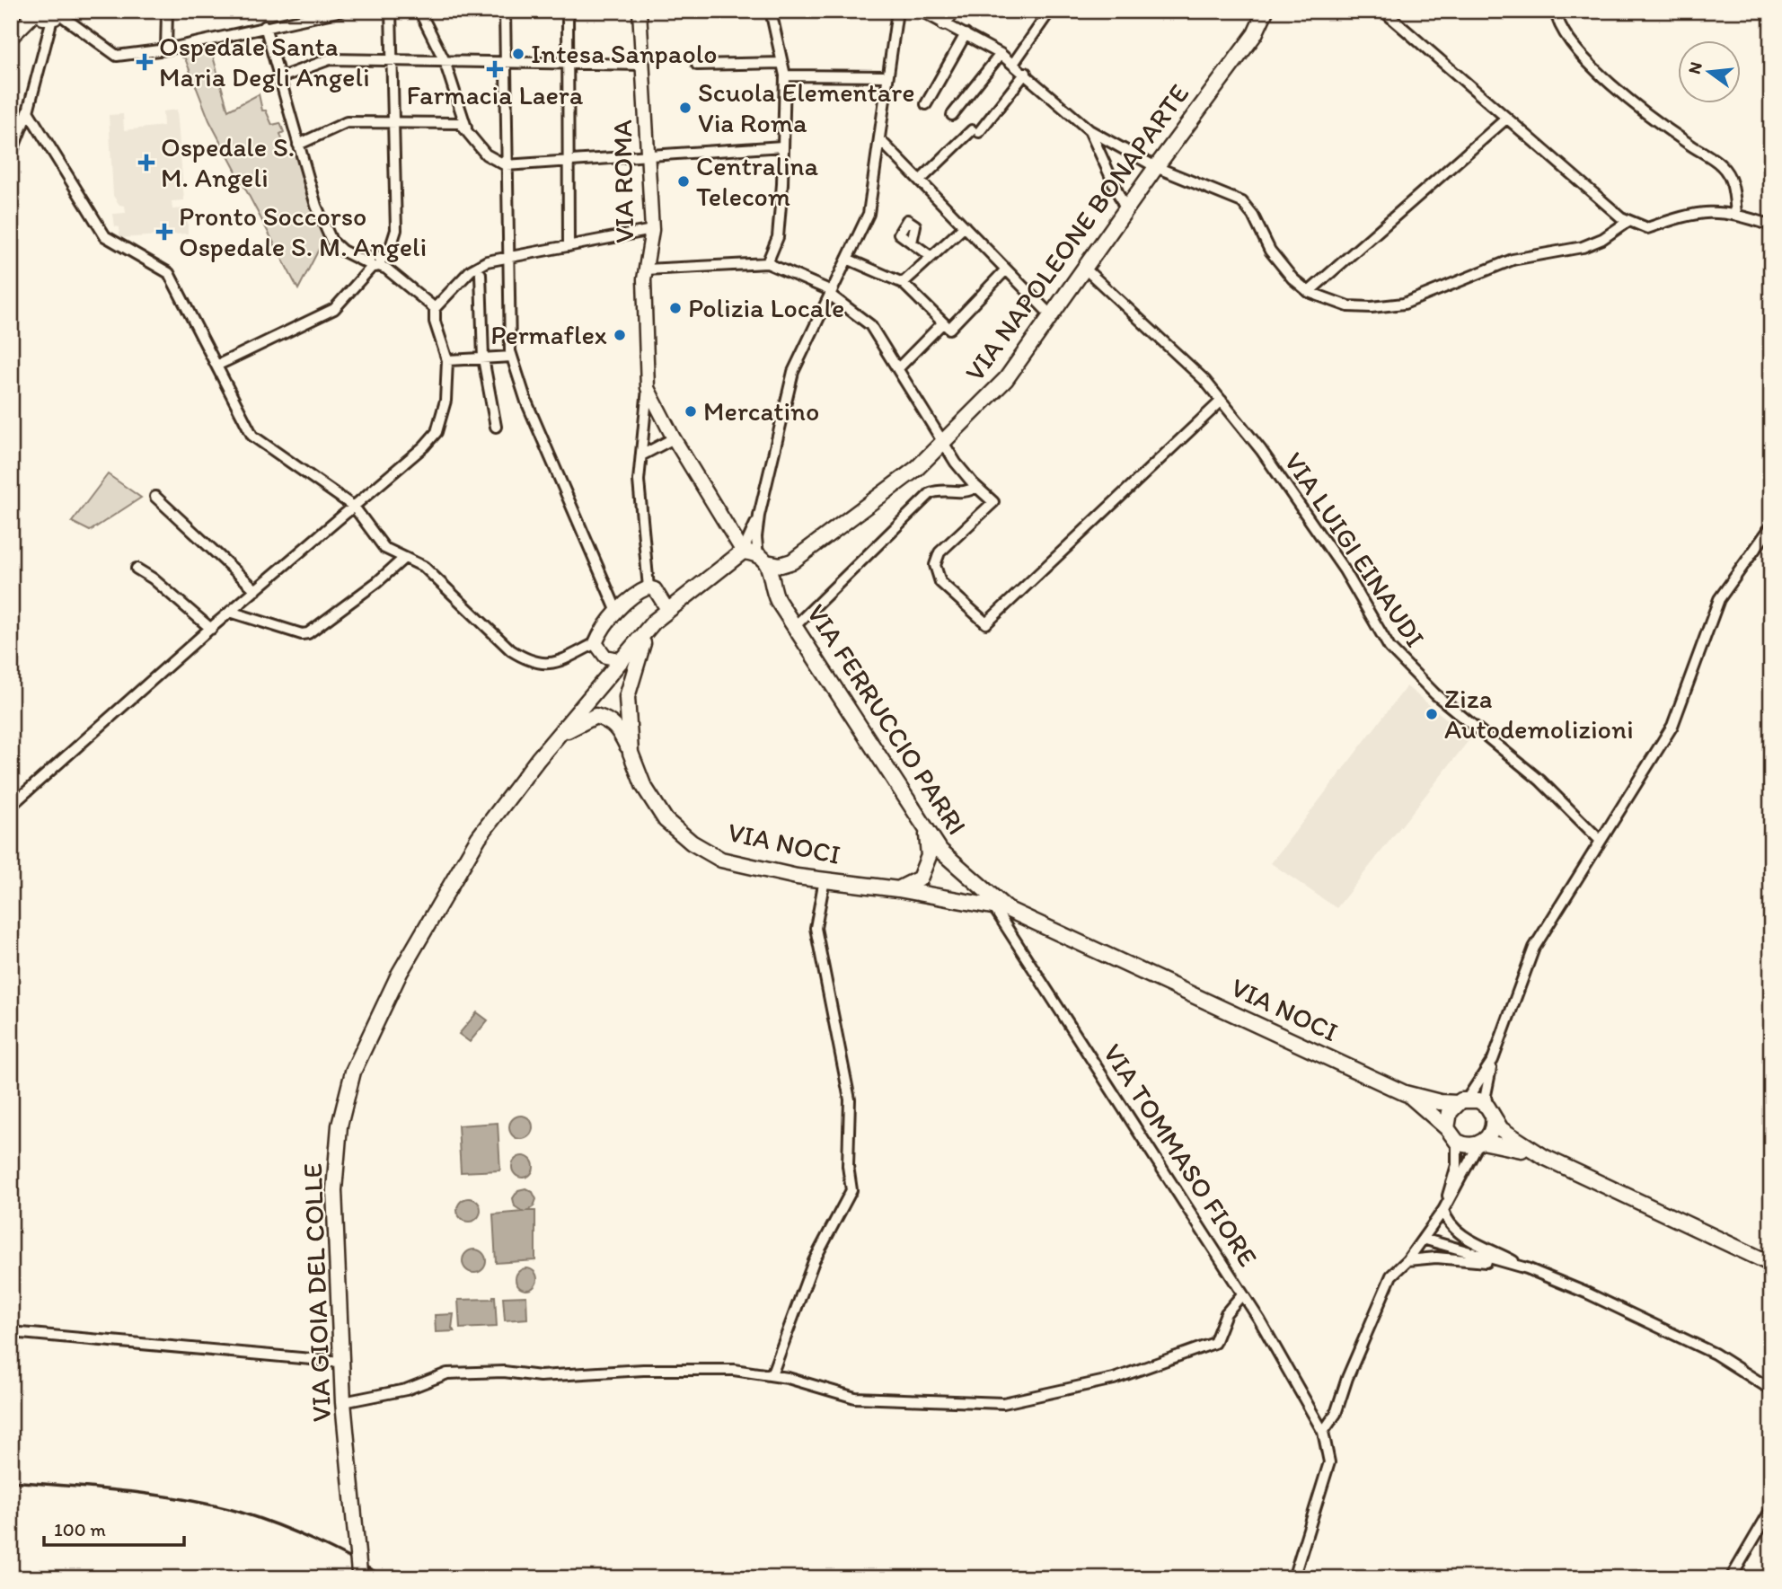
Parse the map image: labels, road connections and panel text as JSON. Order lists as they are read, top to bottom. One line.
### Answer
{"streets":{"main road":["VIA NAPOLEONE BONAPARTE","VIA FERRUCCIO PARRI","VIA NOCI","VIA GIOIA DEL COLLE"],"street":["VIA ROMA","VIA LUIGI EINAUDI","VIA TOMMASO FIORE"]},"crossings":[["VIA NAPOLEONE BONAPARTE","VIA LUIGI EINAUDI"],["VIA FERRUCCIO PARRI","VIA NOCI"],["VIA FERRUCCIO PARRI","VIA TOMMASO FIORE"],["VIA NOCI","VIA TOMMASO FIORE"]],"places":{"other":["Intesa Sanpaolo","Scuola Elementare Via Roma","Centralina Telecom","Polizia Locale","Permaflex","Mercatino","Ziza Autodemolizioni"],"health":["Ospedale Santa Maria Degli Angeli","Farmacia Laera","Ospedale S. M. Angeli","Pronto Soccorso Ospedale S. M. Angeli"]},"scale_bar":"100 m","north":"left"}
